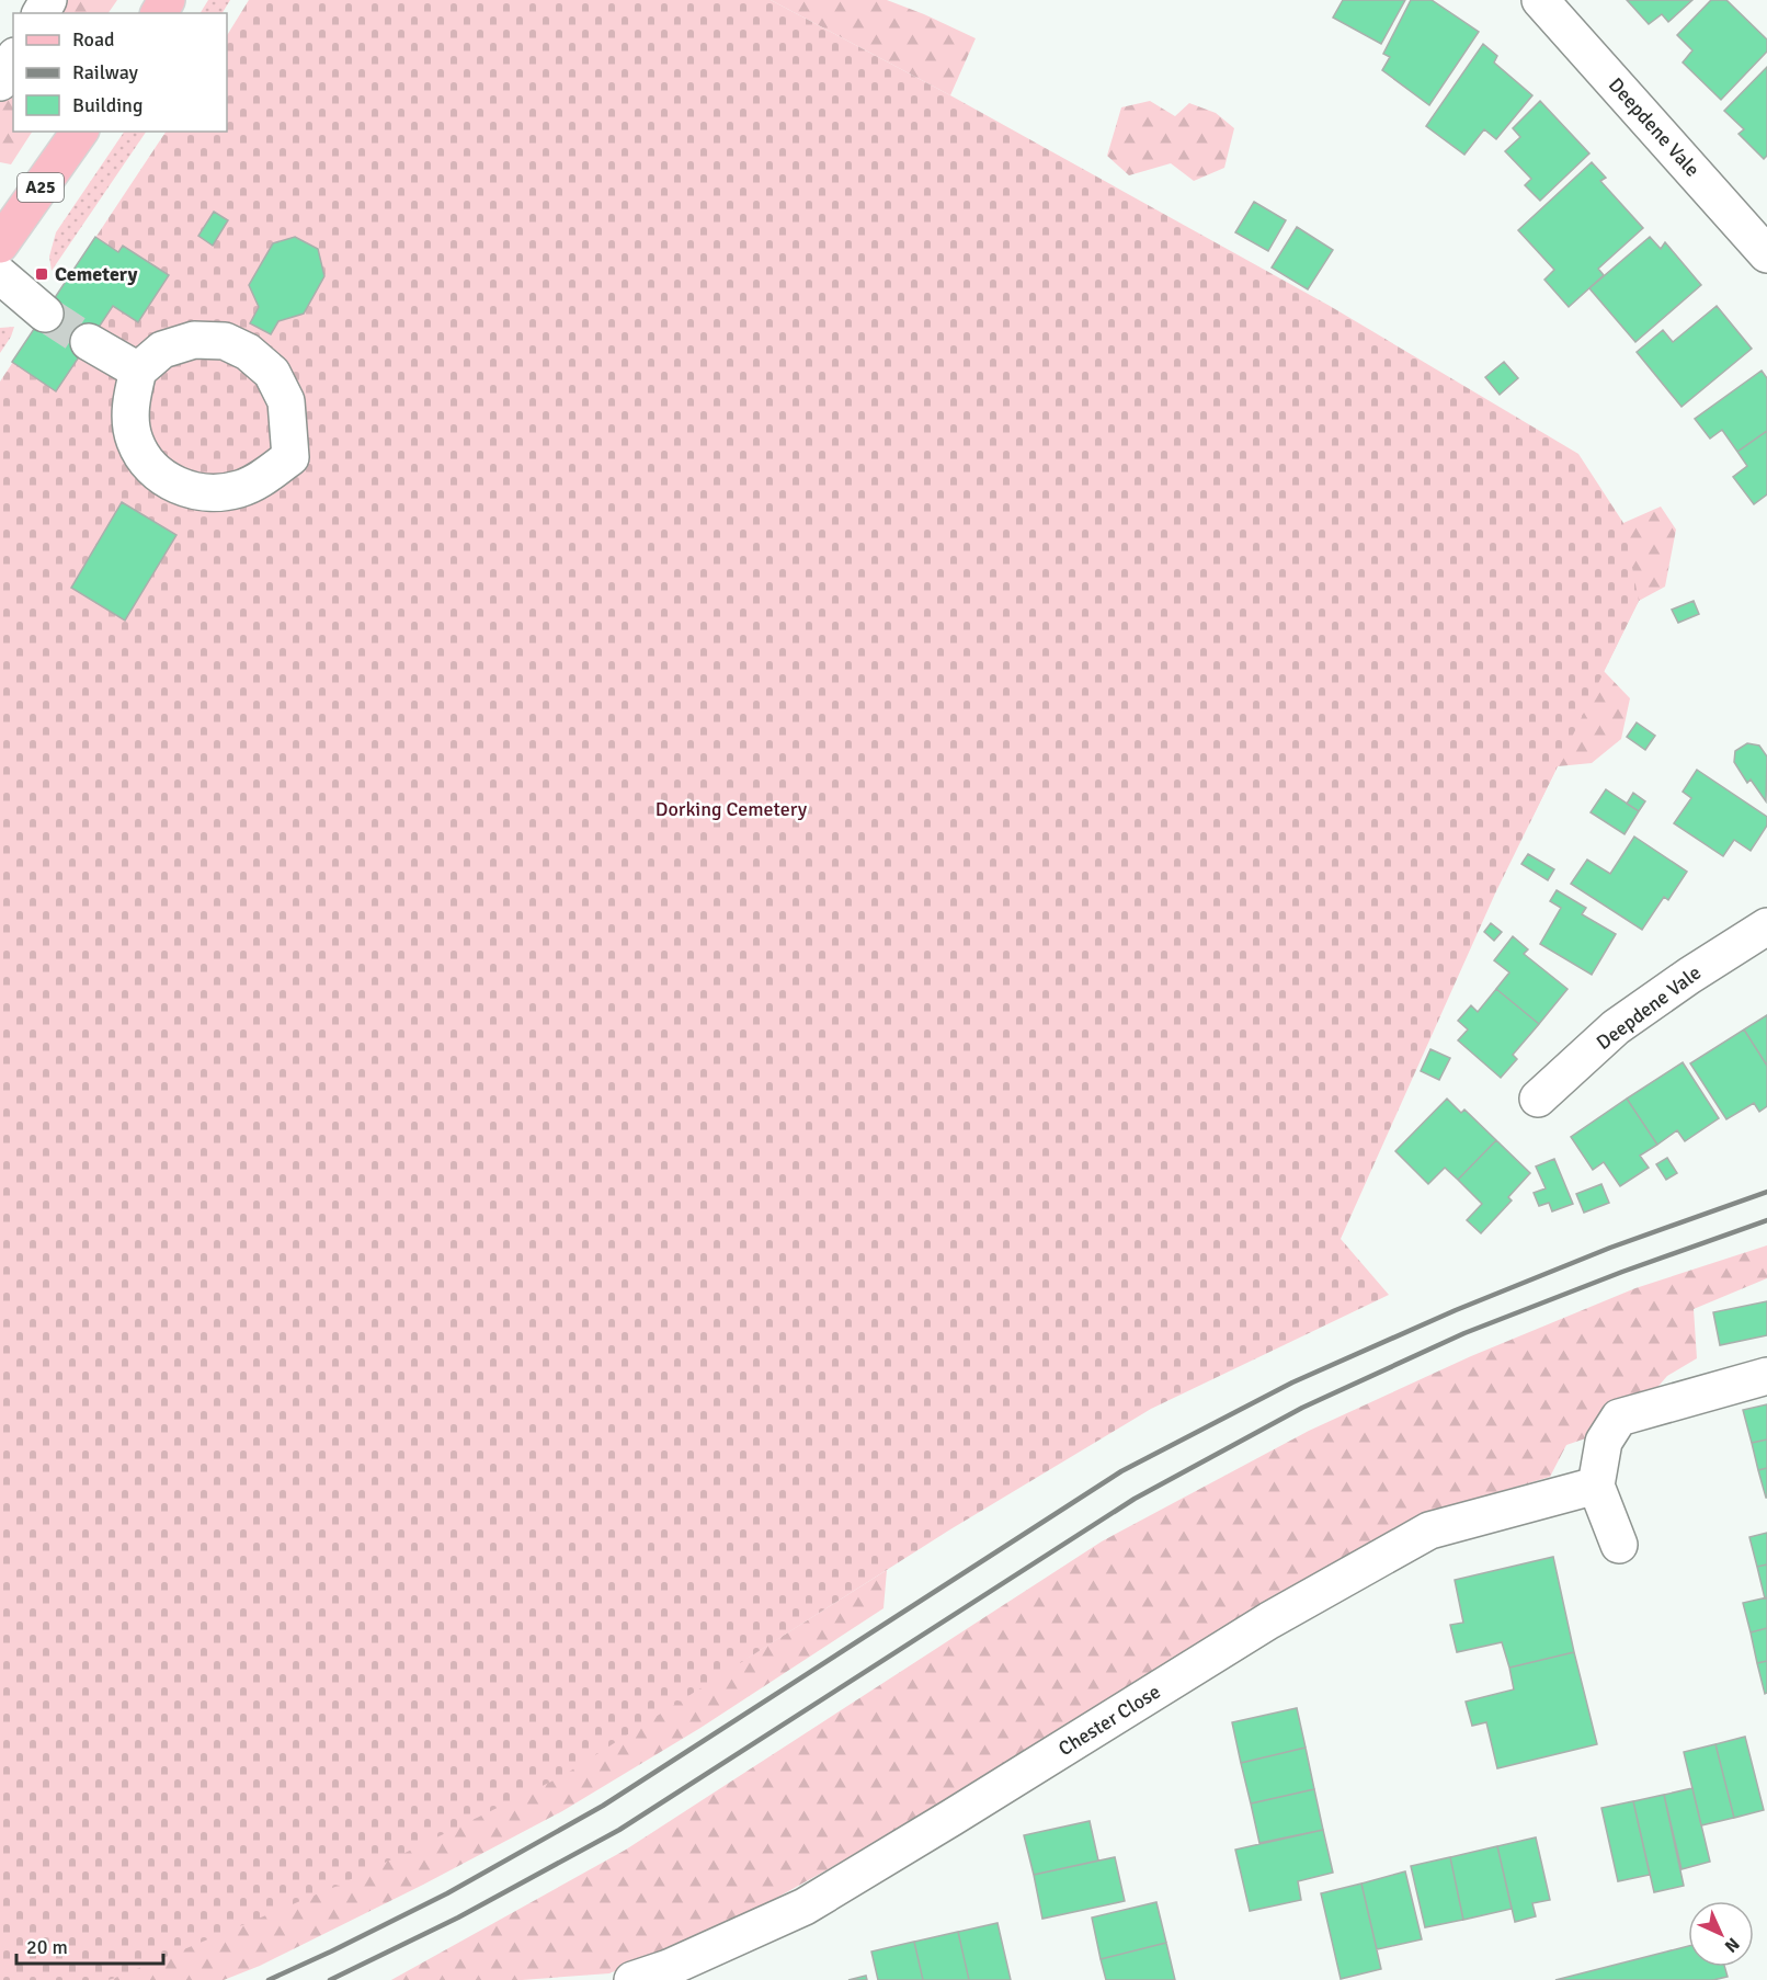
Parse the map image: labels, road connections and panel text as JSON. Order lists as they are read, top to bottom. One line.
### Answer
{"streets":{"main road":["A25"],"street":["Deepdene Vale","Chester Close"]},"parks":["Dorking Cemetery"],"places":{"transit":["Cemetery"]},"legend":["Road","Railway","Building"],"scale_bar":"20 m","north":"bottom right"}
